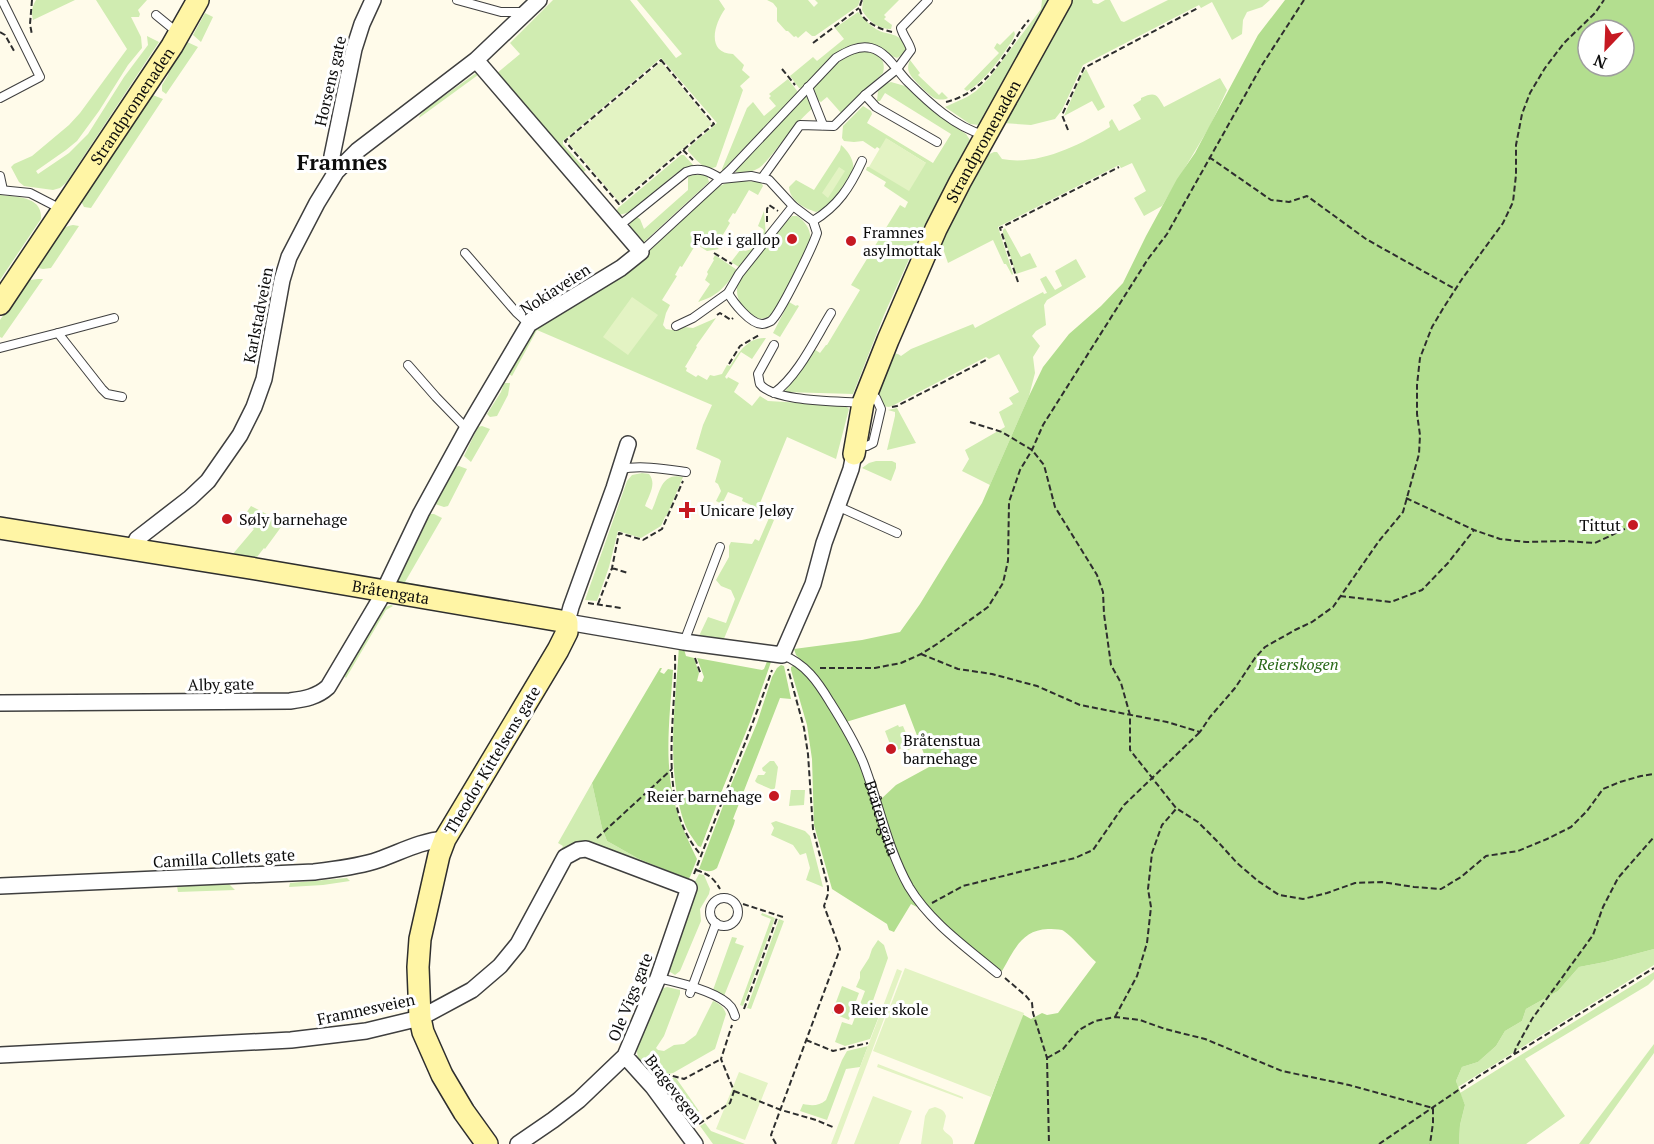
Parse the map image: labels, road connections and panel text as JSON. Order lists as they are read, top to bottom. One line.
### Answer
{"streets":{"street":["Horsens gate","Strandpromenaden","Nokiaveien","Karlstadveien","Bråtengata","Alby gate","Theodor Kittelsens gate","Camilla Collets gate","Ole Vigs gate","Framnesveien","Bragevegen"]},"crossings":[["Horsens gate","Karlstadveien"],["Nokiaveien","Bråtengata"],["Nokiaveien","Alby gate"],["Karlstadveien","Bråtengata"],["Bråtengata","Alby gate"],["Bråtengata","Theodor Kittelsens gate"],["Theodor Kittelsens gate","Camilla Collets gate"],["Theodor Kittelsens gate","Framnesveien"],["Ole Vigs gate","Bragevegen"]],"districts":["Framnes"],"parks":["Reierskogen"],"places":{"other":["Fole i gallop","Framnes asylmottak","Søly barnehage","Tittut","Bråtenstua barnehage","Reier barnehage","Reier skole"],"health":["Unicare Jeløy"]},"north":"bottom left"}
